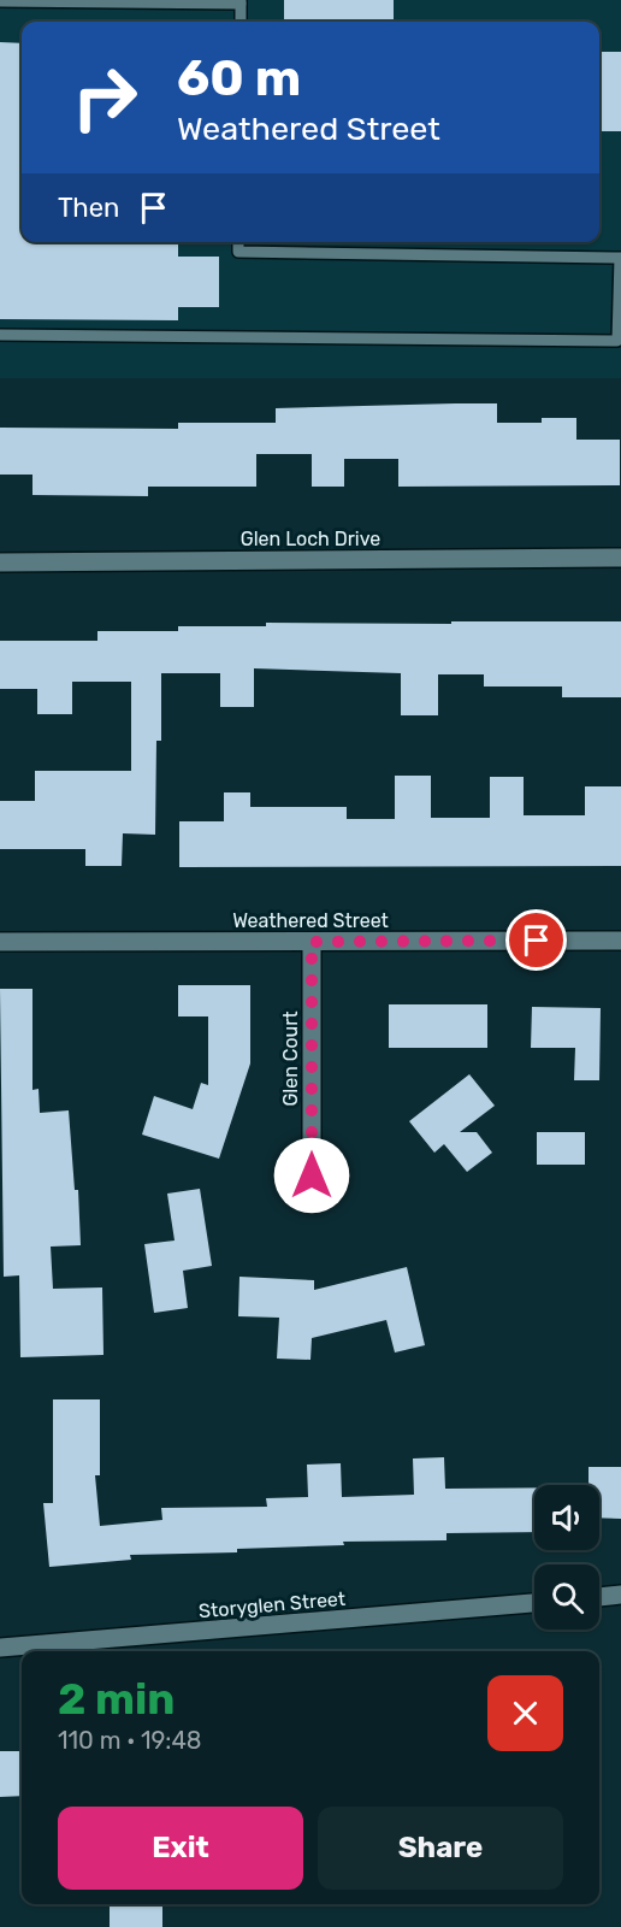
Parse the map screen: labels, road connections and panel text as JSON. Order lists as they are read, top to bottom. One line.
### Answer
{"streets":{"street":["Glen Loch Drive","Weathered Street","Glen Court","Storyglen Street"]},"crossings":[["Weathered Street","Glen Court"]],"page":{"turn":["60 m","Weathered Street"],"then":"Then","heading":["2 min","110 m · 19:48"],"buttons":["Exit","Share"]}}
